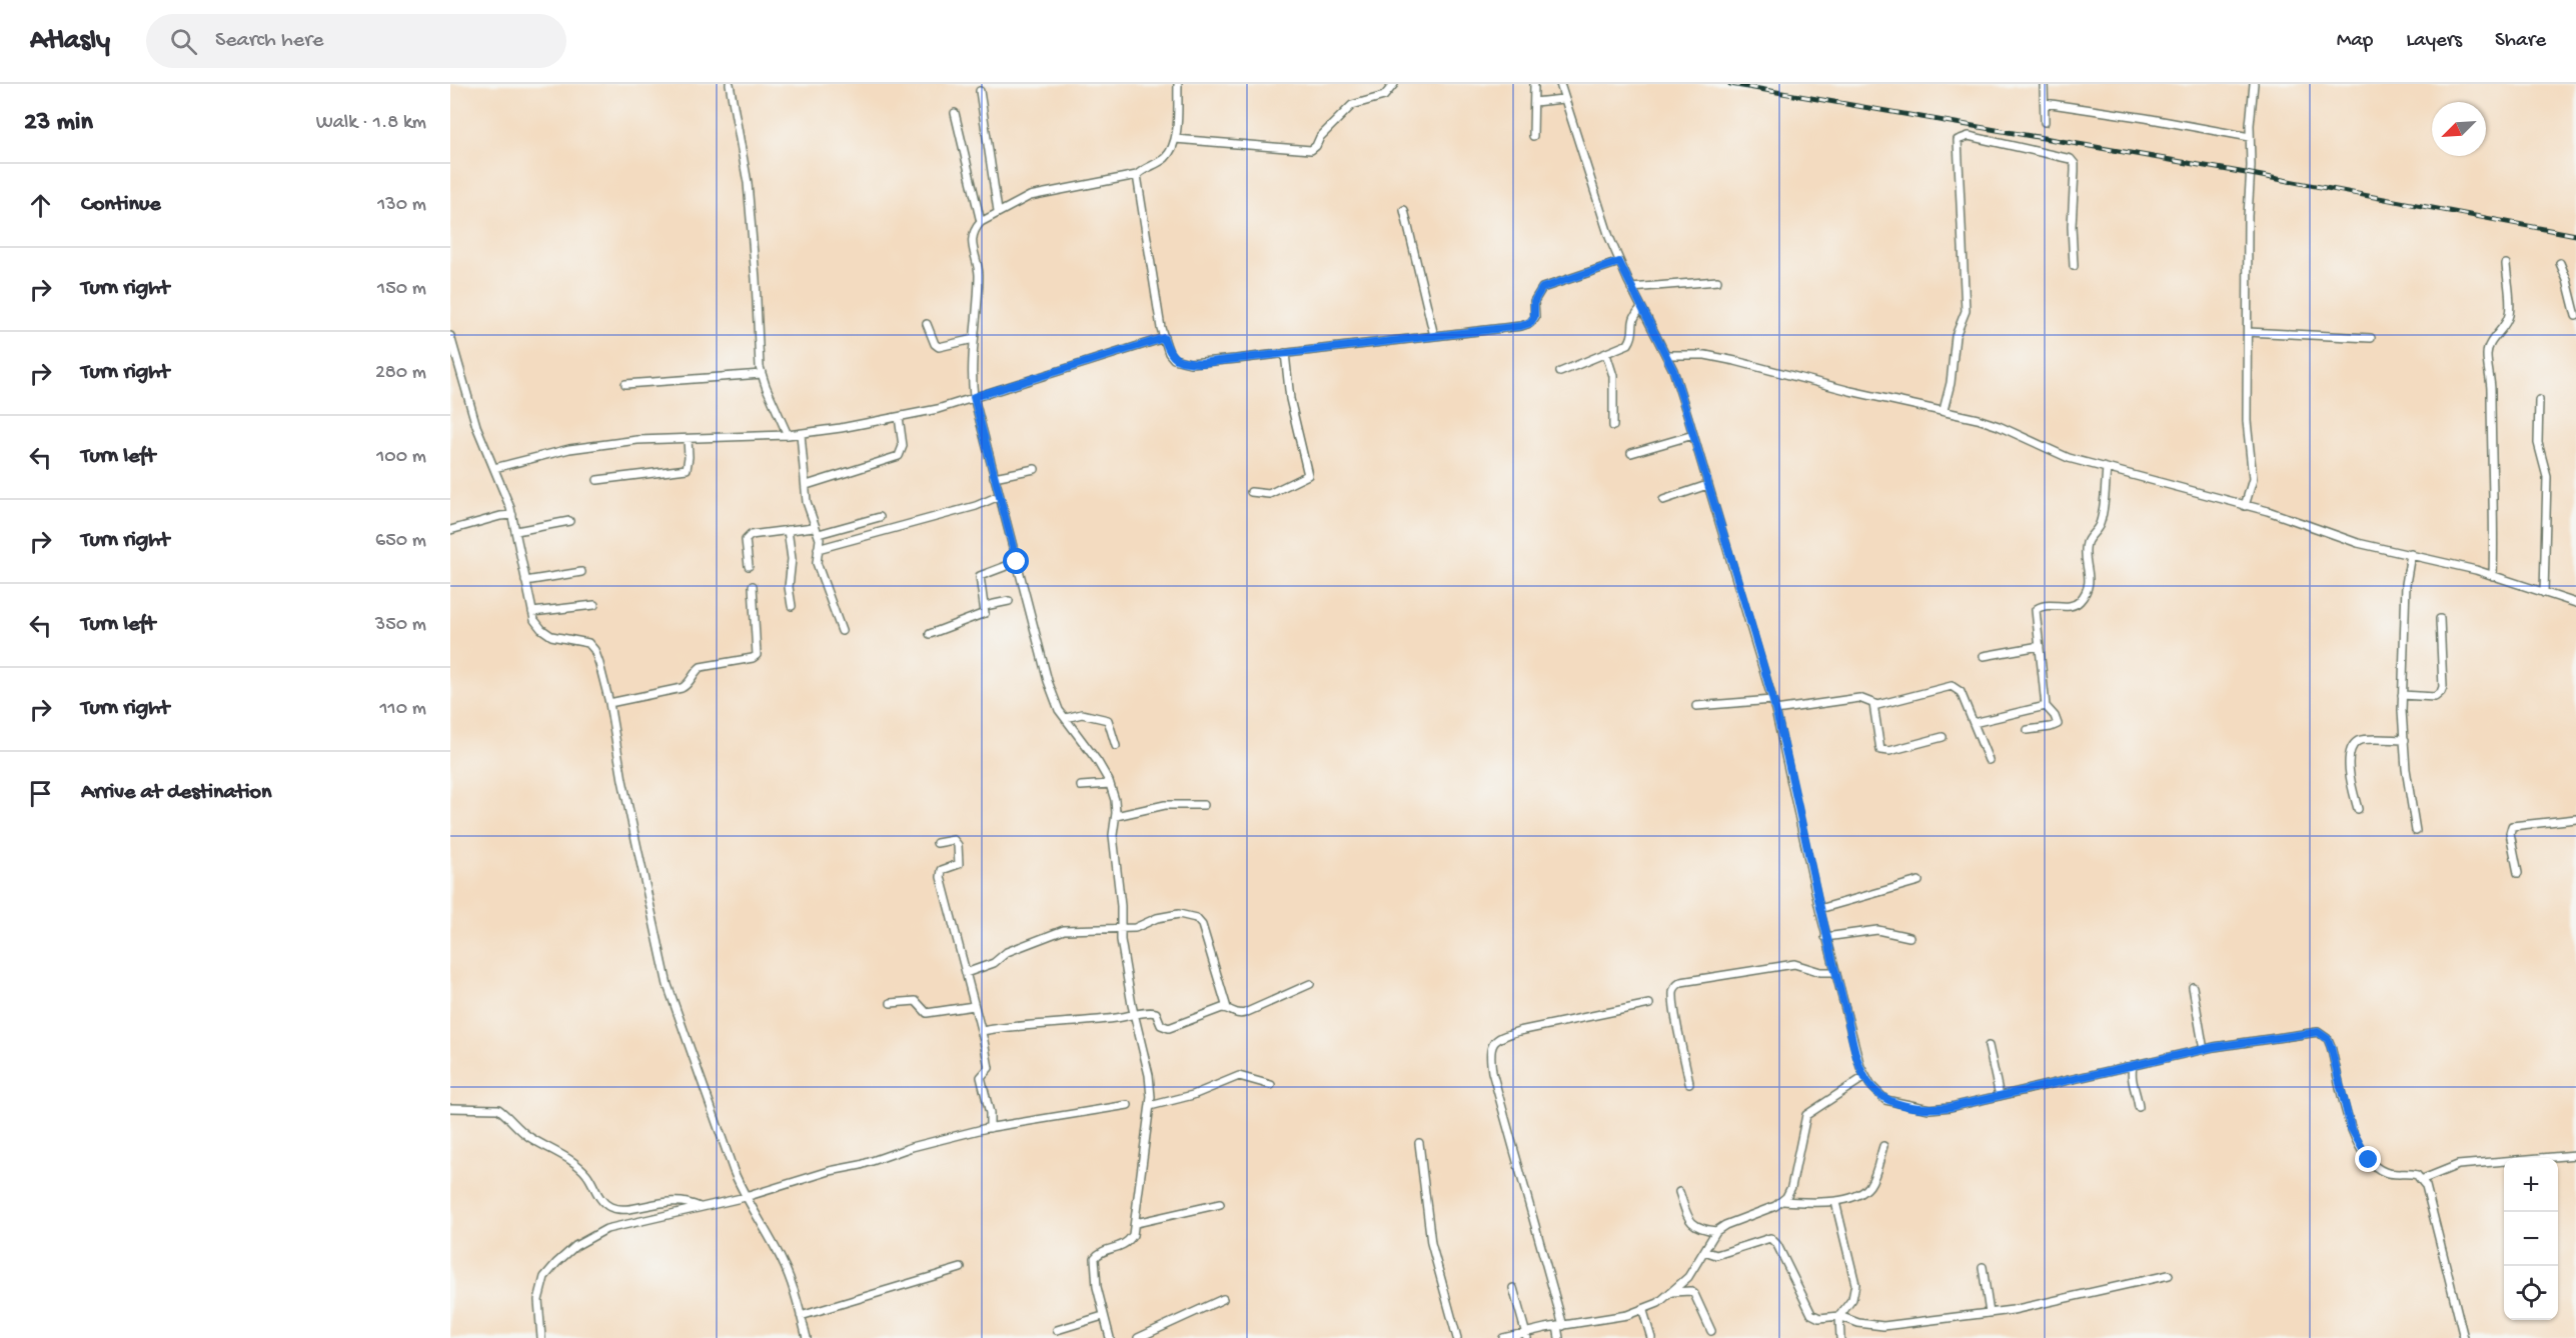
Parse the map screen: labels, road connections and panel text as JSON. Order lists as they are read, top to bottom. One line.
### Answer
{"north":"bottom left","page":{"header":"Atlasly","search":"Search here","nav":["Map","Layers","Share"],"heading":["23 min","Walk · 1.8 km"],"list":[["Continue","130 m"],["Turn right","150 m"],["Turn right","280 m"],["Turn left","100 m"],["Turn right","650 m"],["Turn left","350 m"],["Turn right","110 m"],"Arrive at destination"],"map_buttons":["+","−"]}}
